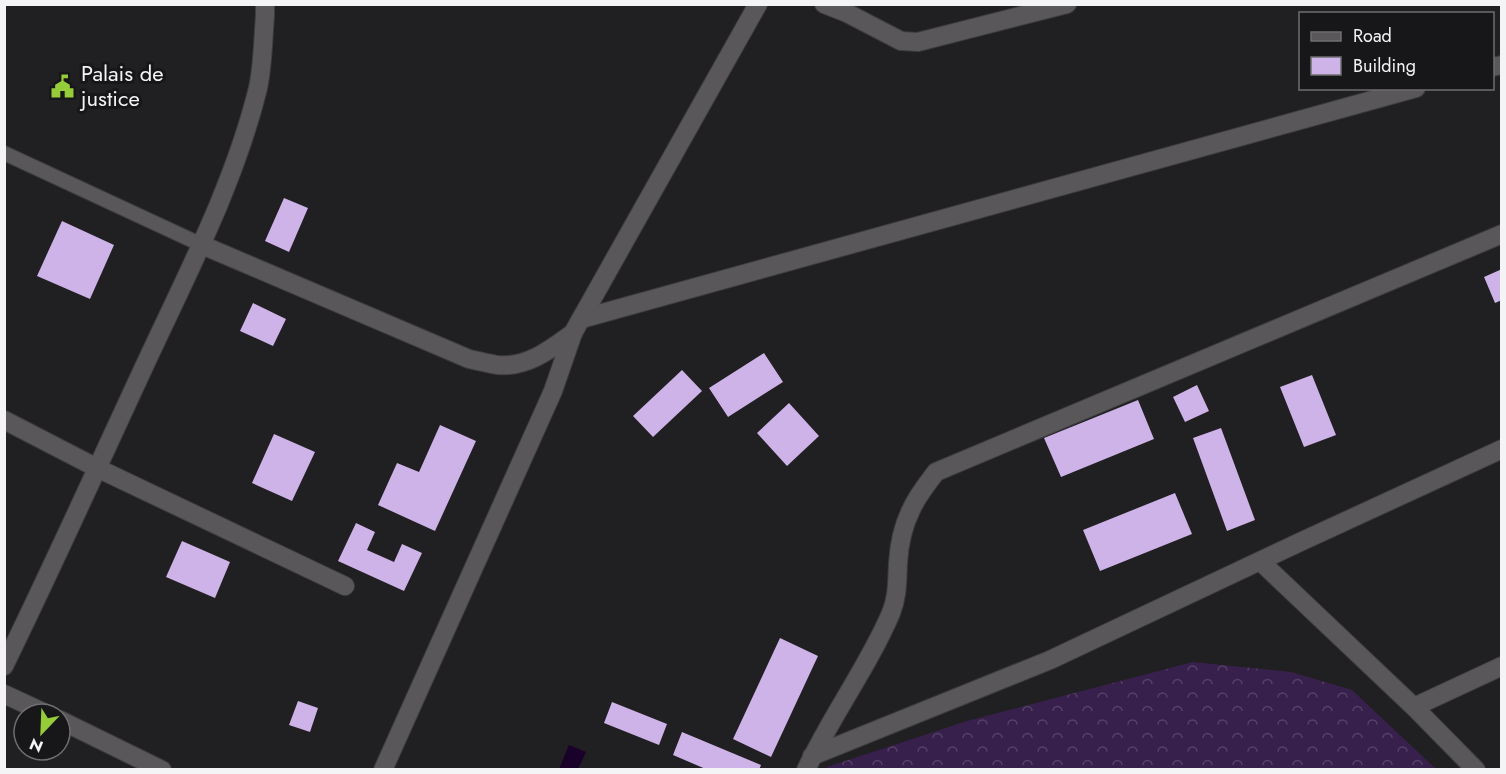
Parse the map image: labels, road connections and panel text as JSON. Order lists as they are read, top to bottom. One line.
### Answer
{"places":{"public building":["Palais de justice"]},"legend":["Road","Building"],"north":"bottom left"}
